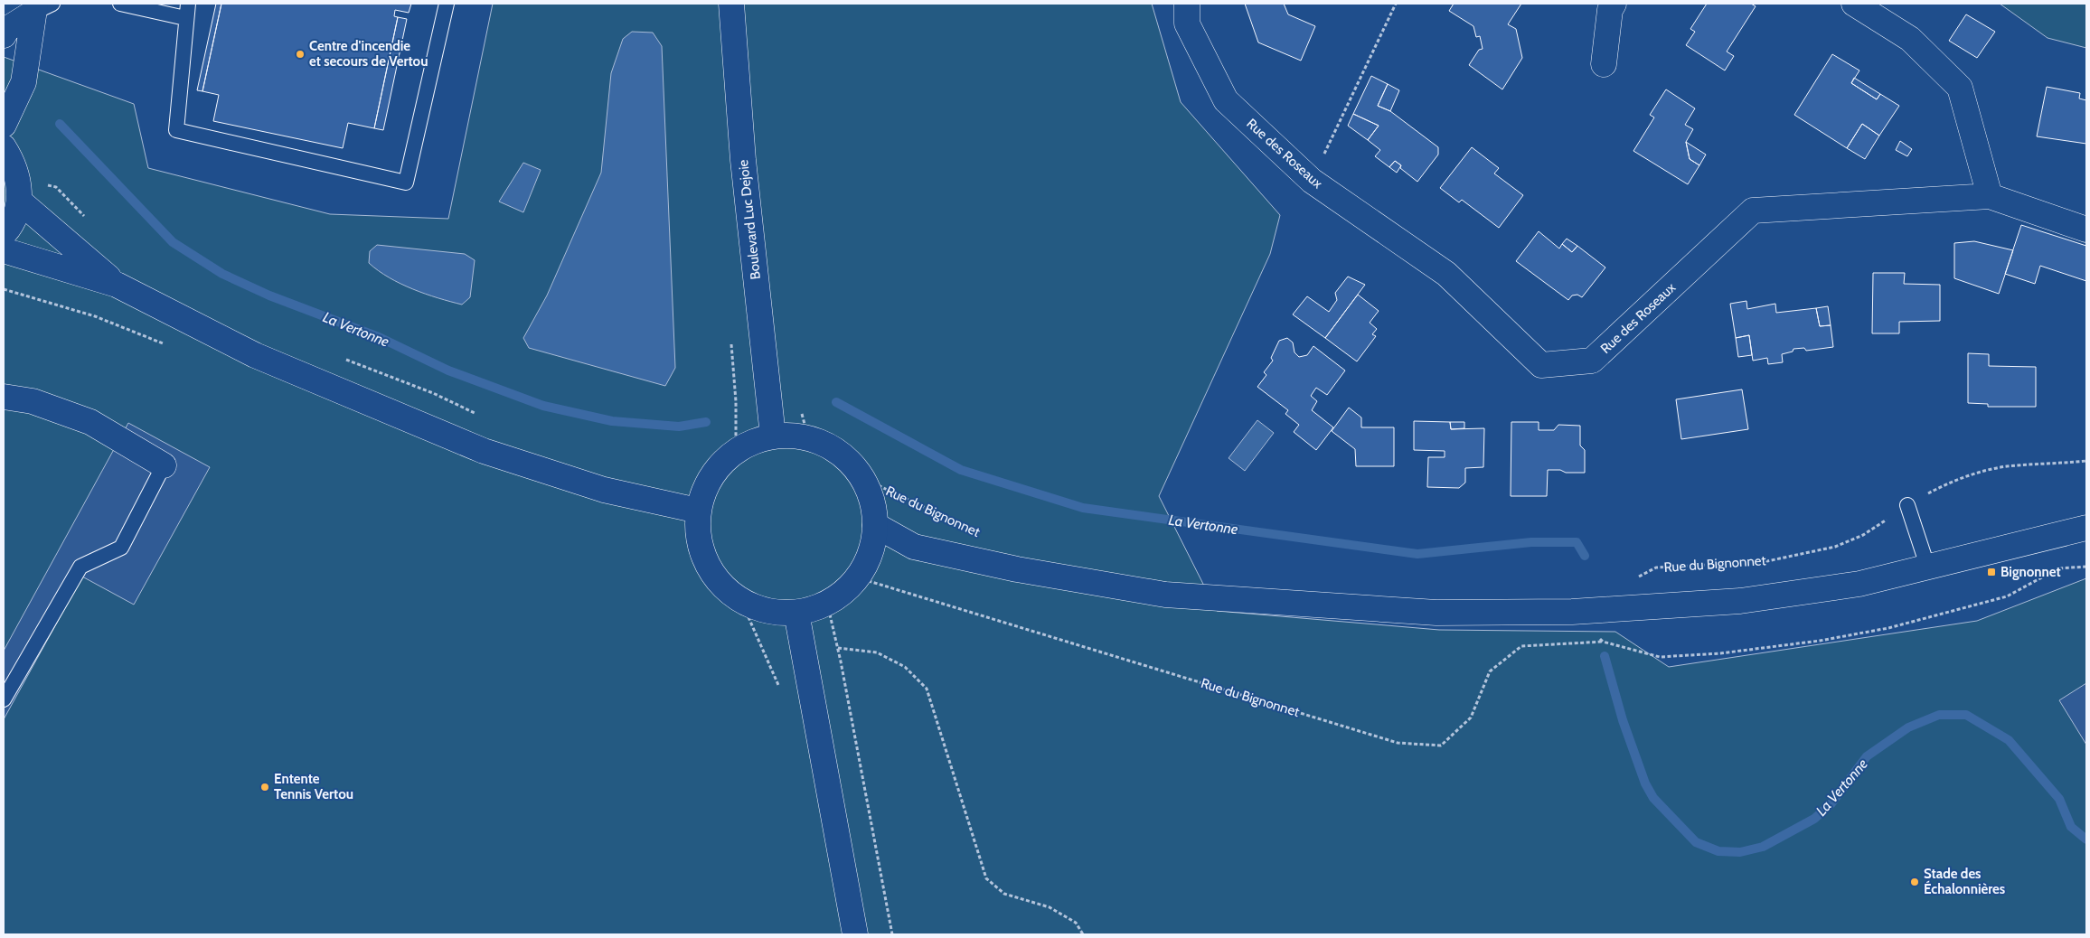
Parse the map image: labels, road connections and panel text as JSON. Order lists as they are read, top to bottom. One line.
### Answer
{"streets":{"street":["Rue des Roseaux","Boulevard Luc Dejoie","Rue du Bignonnet"]},"water":["La Vertonne"],"places":{"other":["Centre d'incendie et secours de Vertou","Entente Tennis Vertou","Stade des Échalonnières"],"transit":["Bignonnet"]}}
